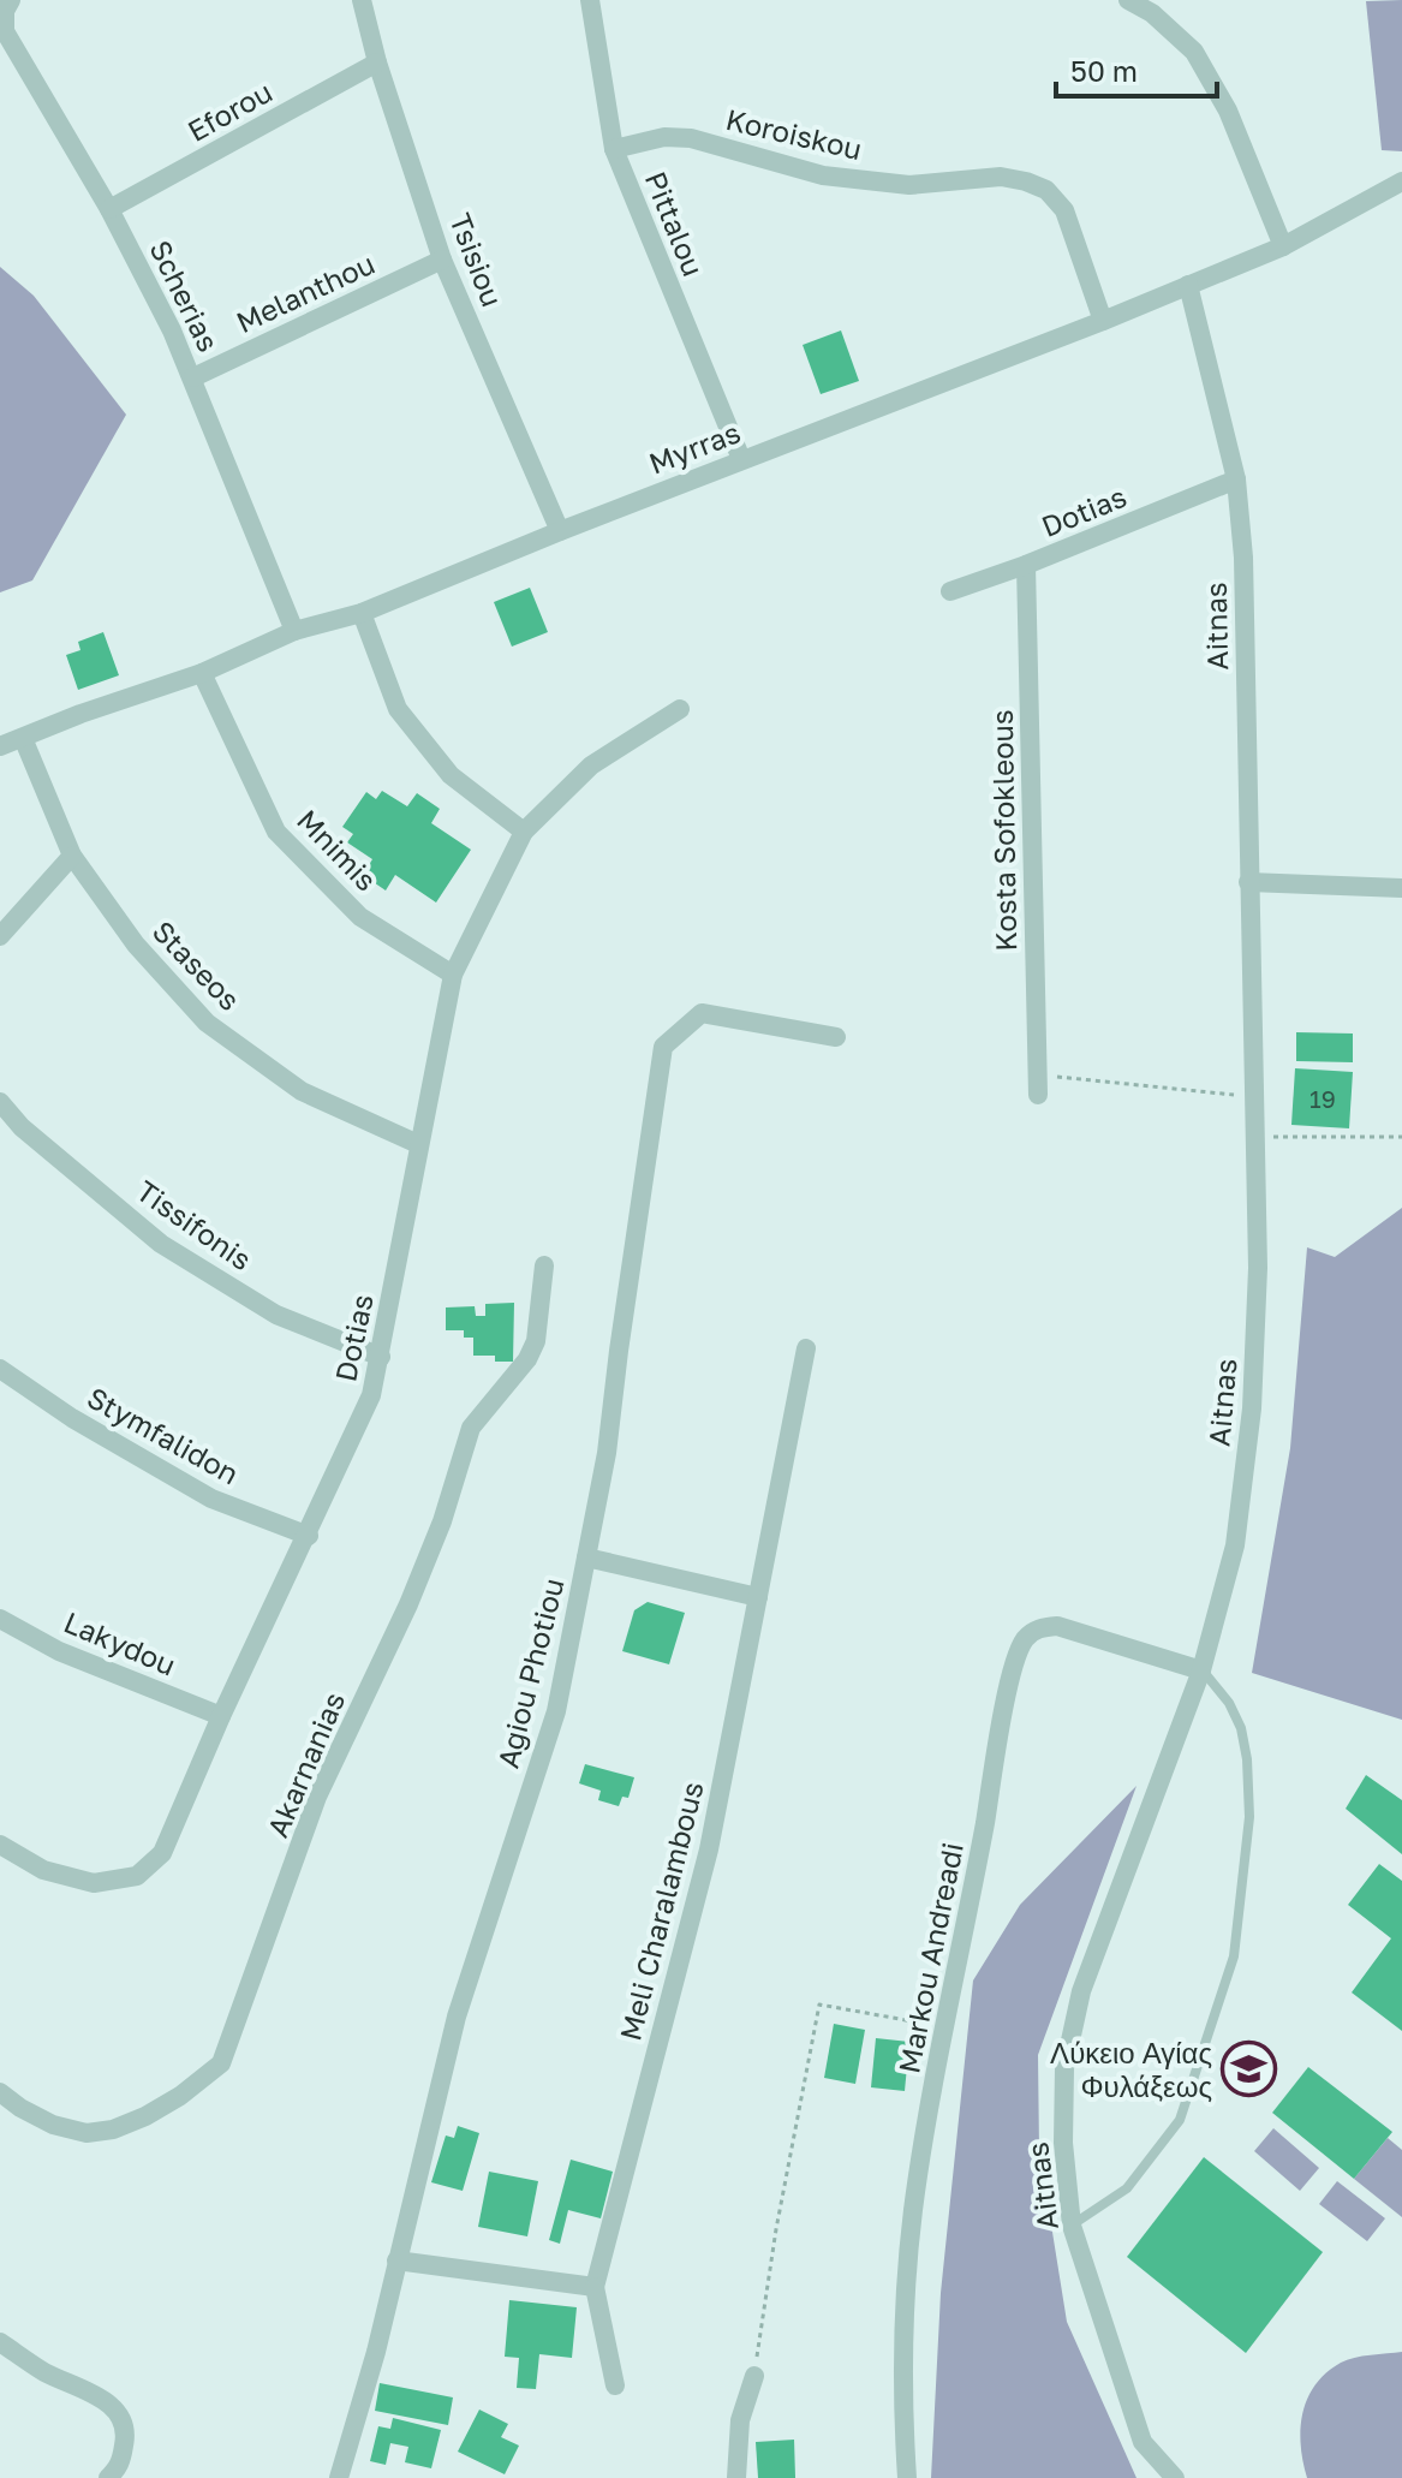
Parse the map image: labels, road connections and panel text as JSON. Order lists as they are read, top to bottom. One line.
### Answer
{"streets":{"street":["Eforou","Koroiskou","Pittalou","Tsisiou","Melanthou","Scherias","Myrras","Dotias","Aitnas","Kosta Sofokleous","Mnimis","Staseos","Tissifonis","Stymfalidon","Lakydou","Agiou Photiou","Akarnanias","Meli Charalambous","Markou Andreadi"]},"crossings":[["Eforou","Tsisiou"],["Eforou","Scherias"],["Koroiskou","Pittalou"],["Koroiskou","Myrras"],["Pittalou","Myrras"],["Tsisiou","Melanthou"],["Tsisiou","Myrras"],["Melanthou","Scherias"],["Scherias","Myrras"],["Myrras","Aitnas"],["Myrras","Mnimis"],["Myrras","Staseos"],["Dotias","Aitnas"],["Dotias","Kosta Sofokleous"],["Dotias","Mnimis"],["Dotias","Staseos"],["Dotias","Tissifonis"],["Dotias","Stymfalidon"],["Dotias","Lakydou"],["Aitnas","Markou Andreadi"]],"places":{"school or university":["Λύκειο Αγίας Φυλάξεως"]},"house_numbers":["19"],"scale_bar":"50 m"}
